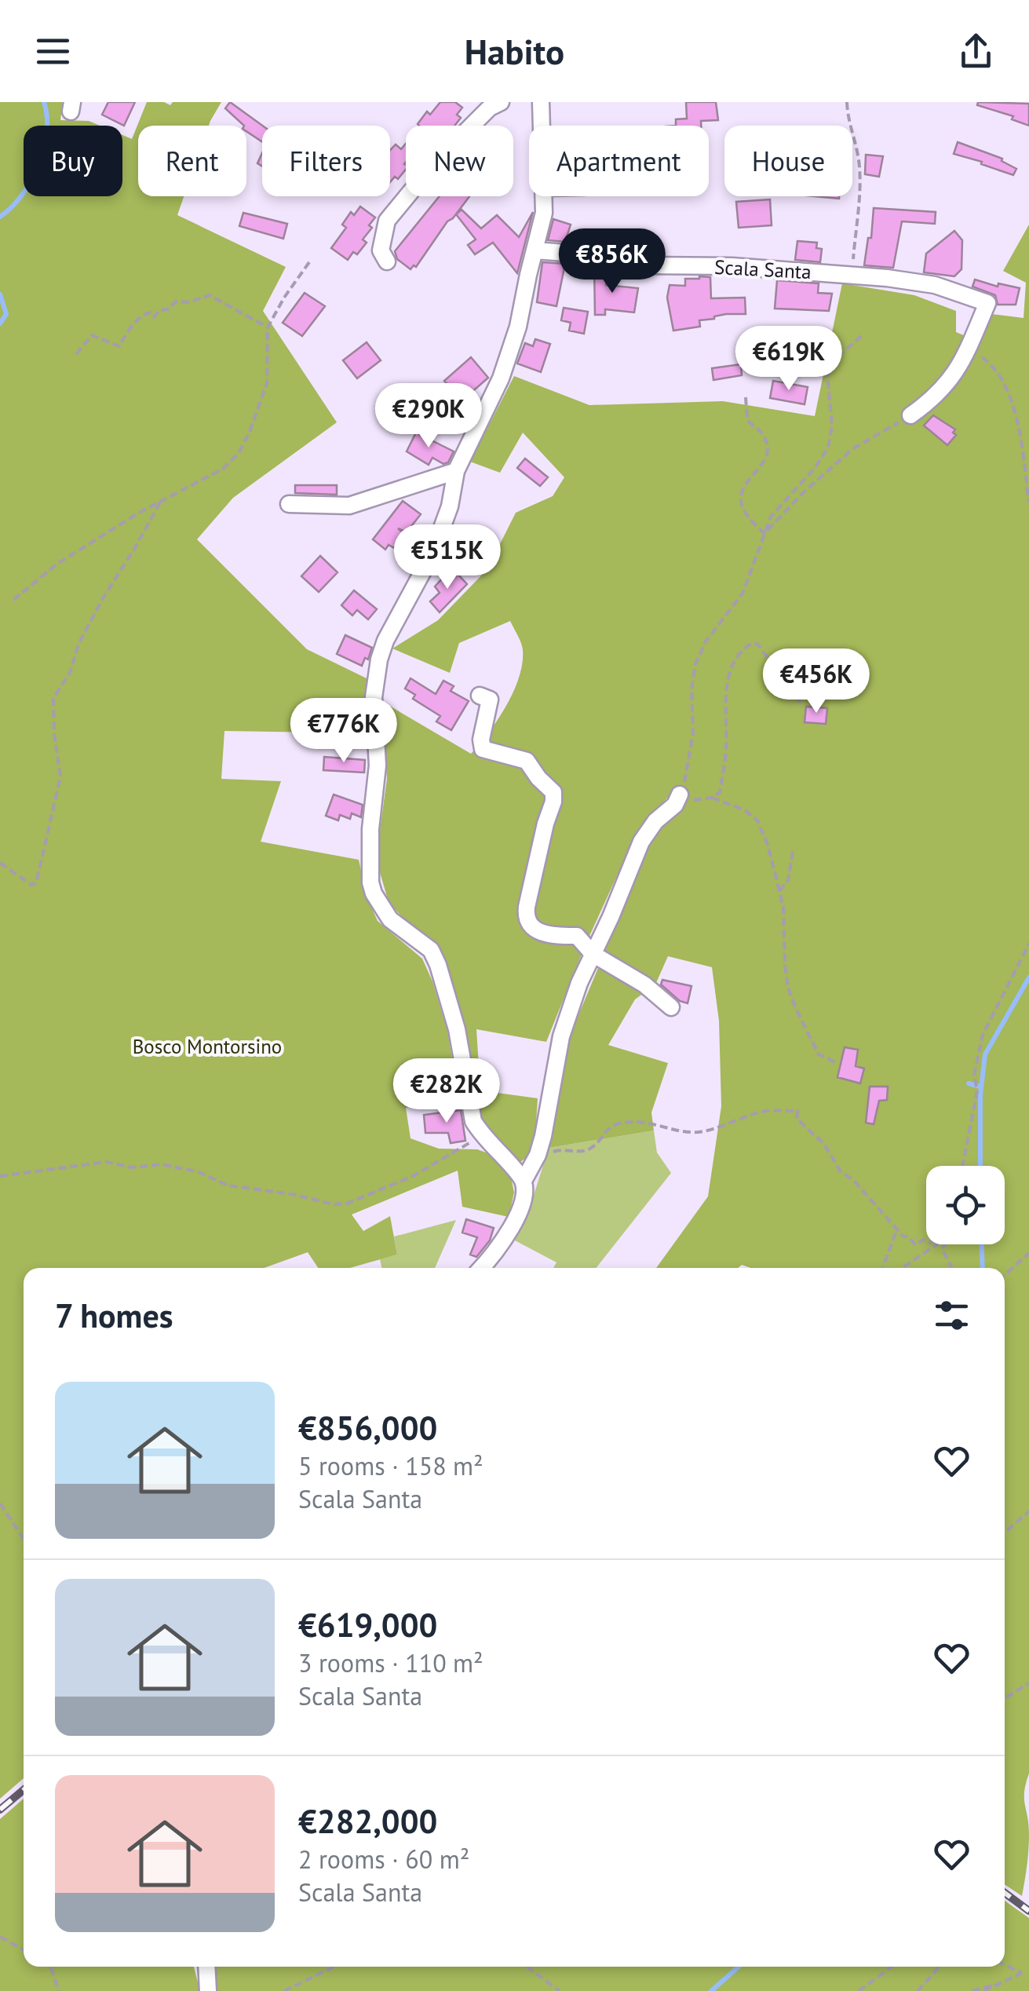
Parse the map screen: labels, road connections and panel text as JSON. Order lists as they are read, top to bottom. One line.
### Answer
{"streets":{"street":["Scala Santa"]},"parks":["Bosco Montorsino"],"page":{"header":"Habito","chip":["Buy","Rent","Filters","New","Apartment","House"],"price":["€856K","€619K","€290K","€515K","€456K","€776K","€282K"],"heading":"7 homes","list":[{"name":"€856,000","note":"5 rooms · 158 m² · Scala Santa"},{"name":"€619,000","note":"3 rooms · 110 m² · Scala Santa"},{"name":"€282,000","note":"2 rooms · 60 m² · Scala Santa"}]}}
